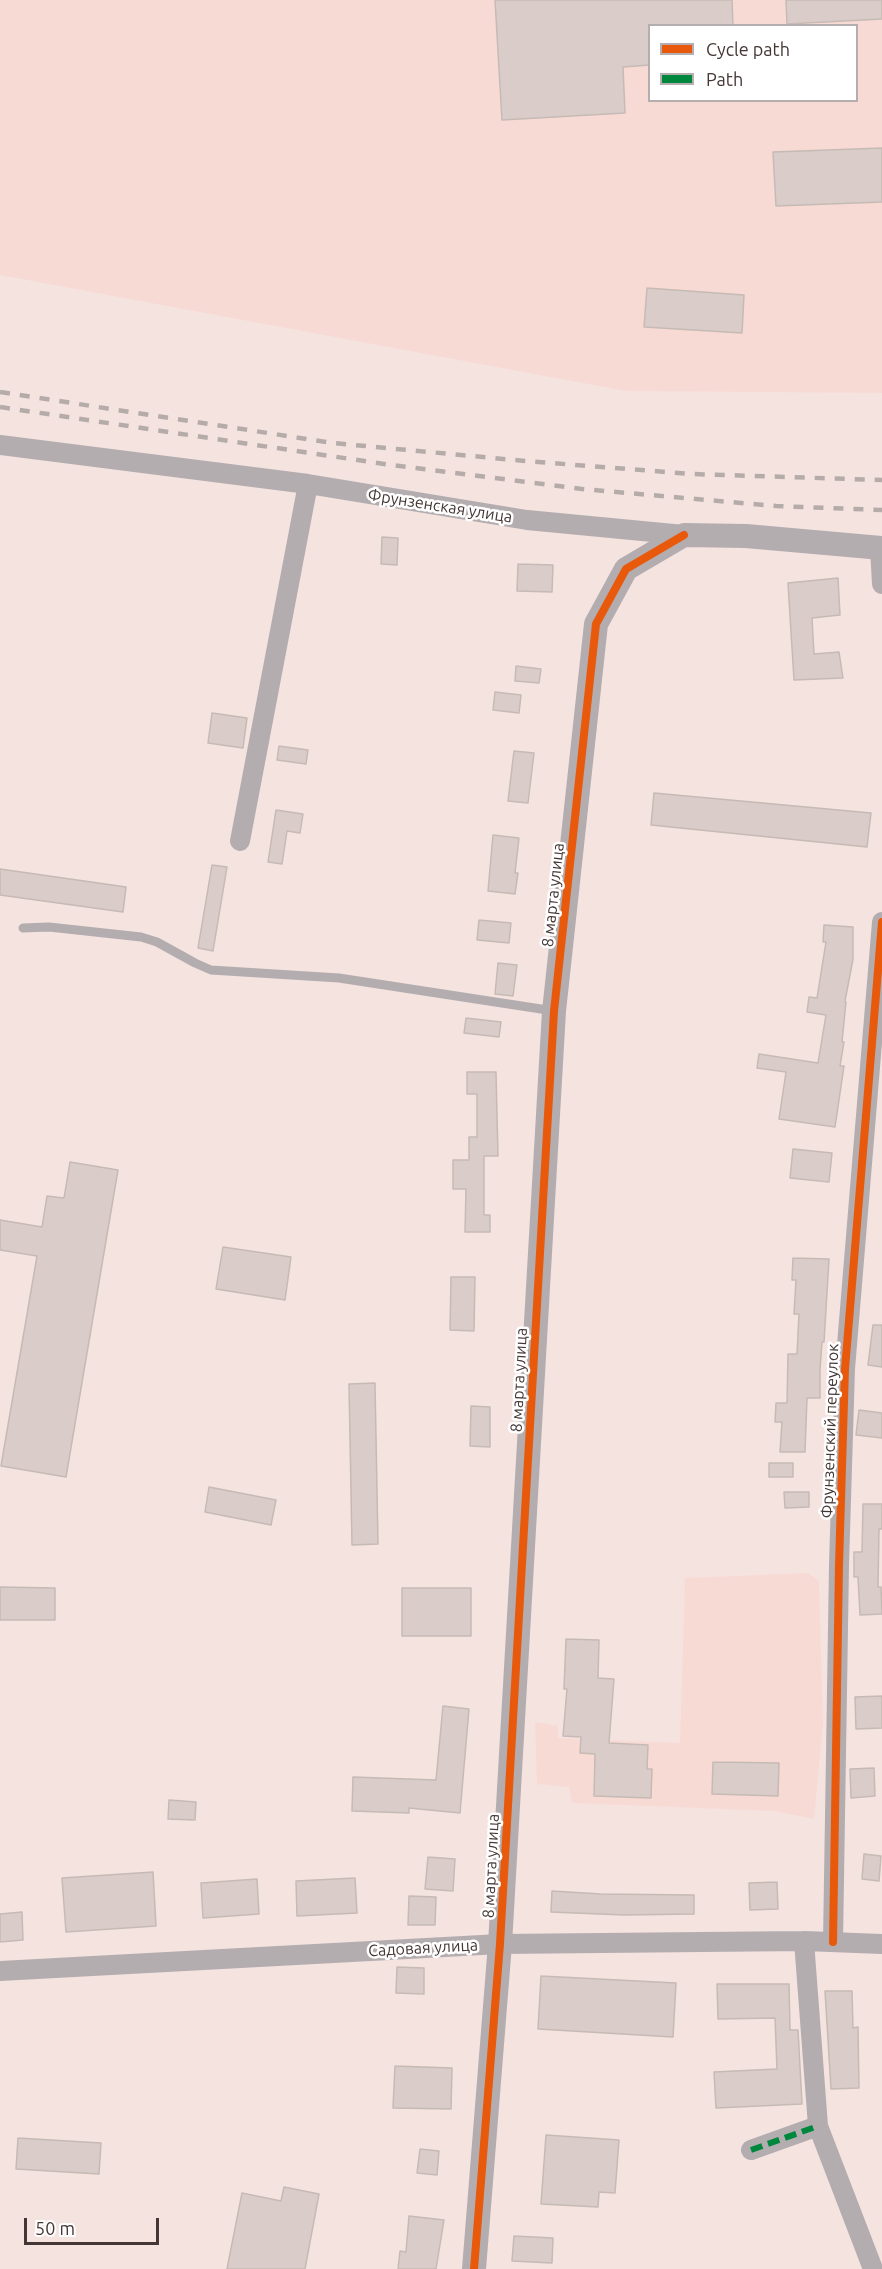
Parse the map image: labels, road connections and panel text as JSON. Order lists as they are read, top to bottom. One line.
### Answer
{"streets":{"street":["Фрунзенская улица","8 марта улица","Фрунзенский переулок","Садовая улица"]},"crossings":[["Фрунзенская улица","8 марта улица"],["8 марта улица","Садовая улица"],["Фрунзенский переулок","Садовая улица"]],"legend":["Cycle path","Path"],"scale_bar":"50 m"}
